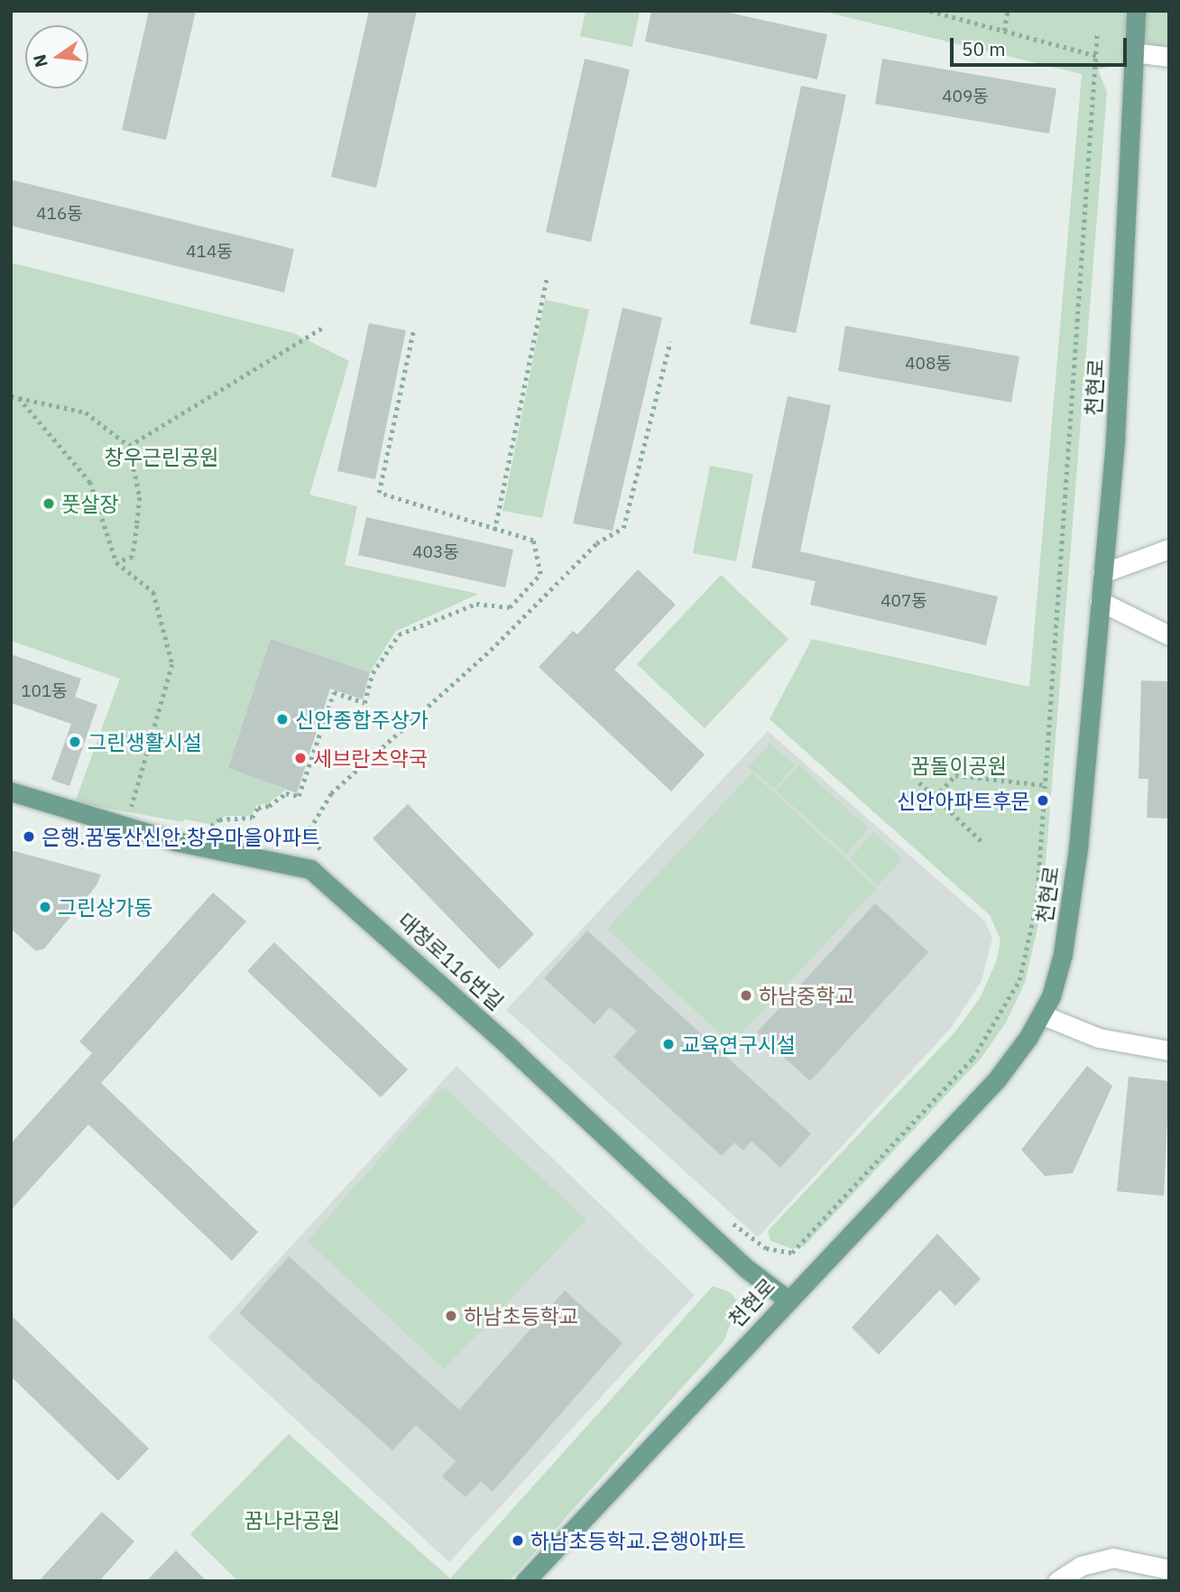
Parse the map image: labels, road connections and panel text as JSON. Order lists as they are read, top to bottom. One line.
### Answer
{"streets":{"main road":["천현로","대청로116번길"]},"crossings":[["천현로","대청로116번길"]],"parks":["창우근린공원","꿈돌이공원","꿈나라공원"],"places":["풋살장","신안종합주상가","그린생활시설","세브란츠약국","신안아파트후문","은행.꿈동산신안.창우마을아파트","그린상가동","하남중학교","교육연구시설","하남초등학교","하남초등학교.은행아파트"],"house_numbers":["409동","416동","414동","408동","403동","407동","101동"],"scale_bar":"50 m","north":"left"}
